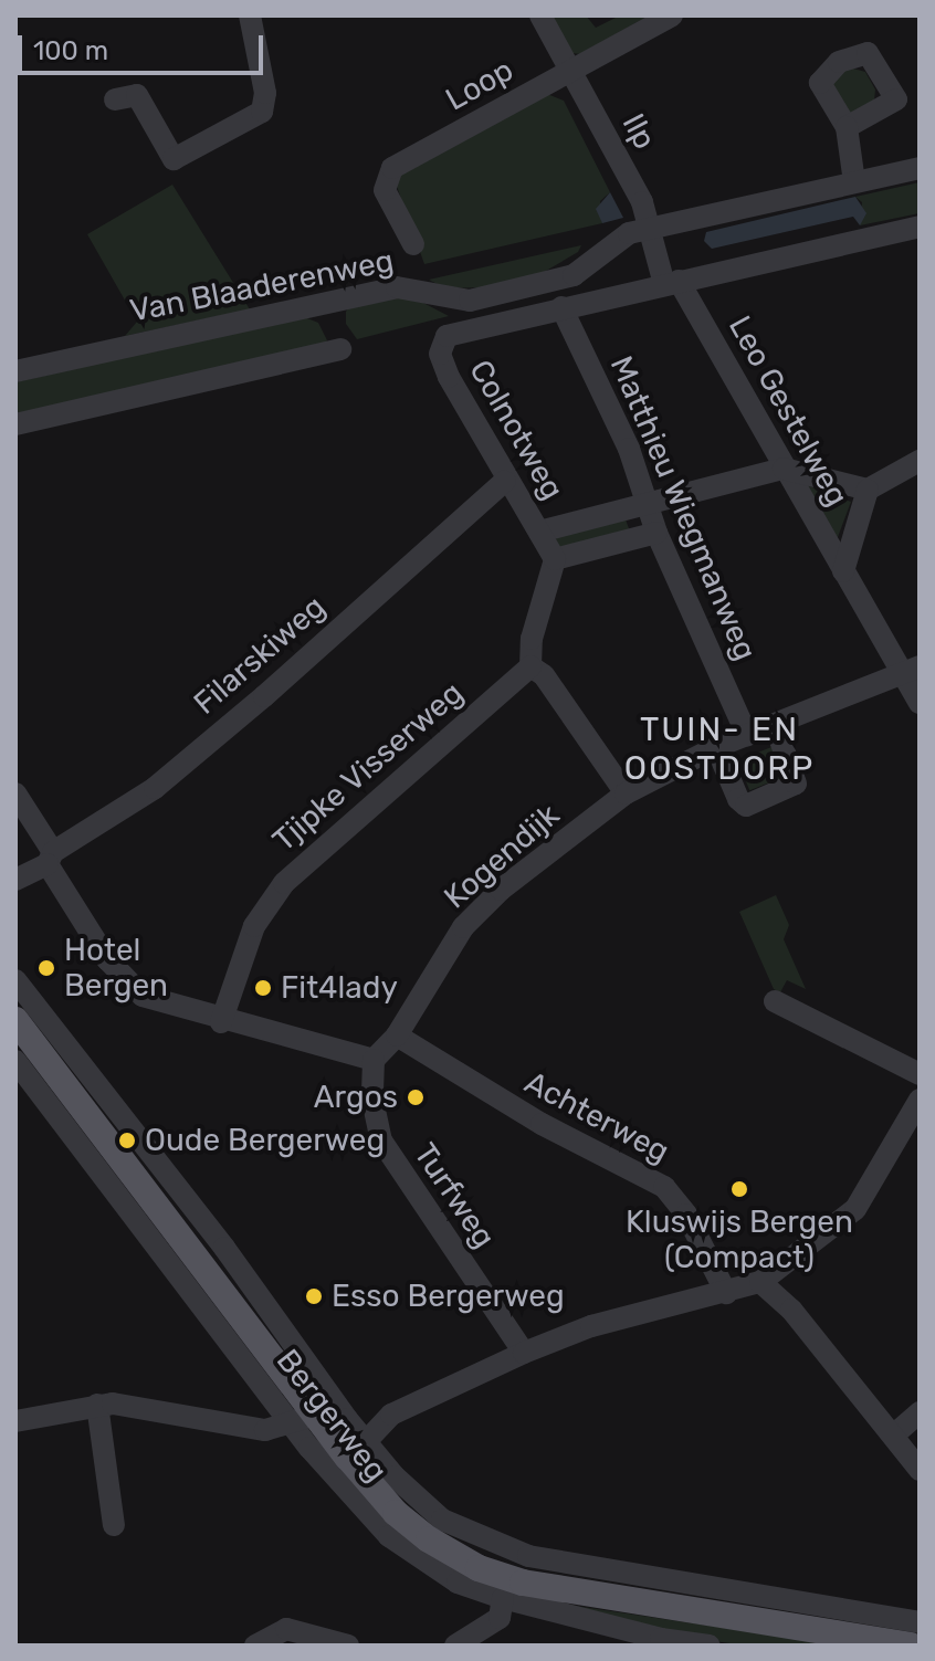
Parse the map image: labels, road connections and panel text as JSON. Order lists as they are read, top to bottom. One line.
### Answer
{"streets":{"main road":["Bergerweg"],"street":["Loop","Ilp","Van Blaaderenweg","Leo Gestelweg","Colnotweg","Matthieu Wiegmanweg","Filarskiweg","Tjipke Visserweg","Kogendijk","Achterweg","Turfweg"]},"crossings":[["Loop","Ilp"],["Ilp","Van Blaaderenweg"],["Ilp","Leo Gestelweg"],["Leo Gestelweg","Kogendijk"],["Colnotweg","Matthieu Wiegmanweg"],["Colnotweg","Filarskiweg"],["Matthieu Wiegmanweg","Kogendijk"],["Kogendijk","Achterweg"],["Kogendijk","Turfweg"]],"districts":["TUIN- EN OOSTDORP"],"places":["Hotel Bergen","Fit4lady","Argos","Oude Bergerweg","Kluswijs Bergen (Compact)","Esso Bergerweg"],"scale_bar":"100 m"}
